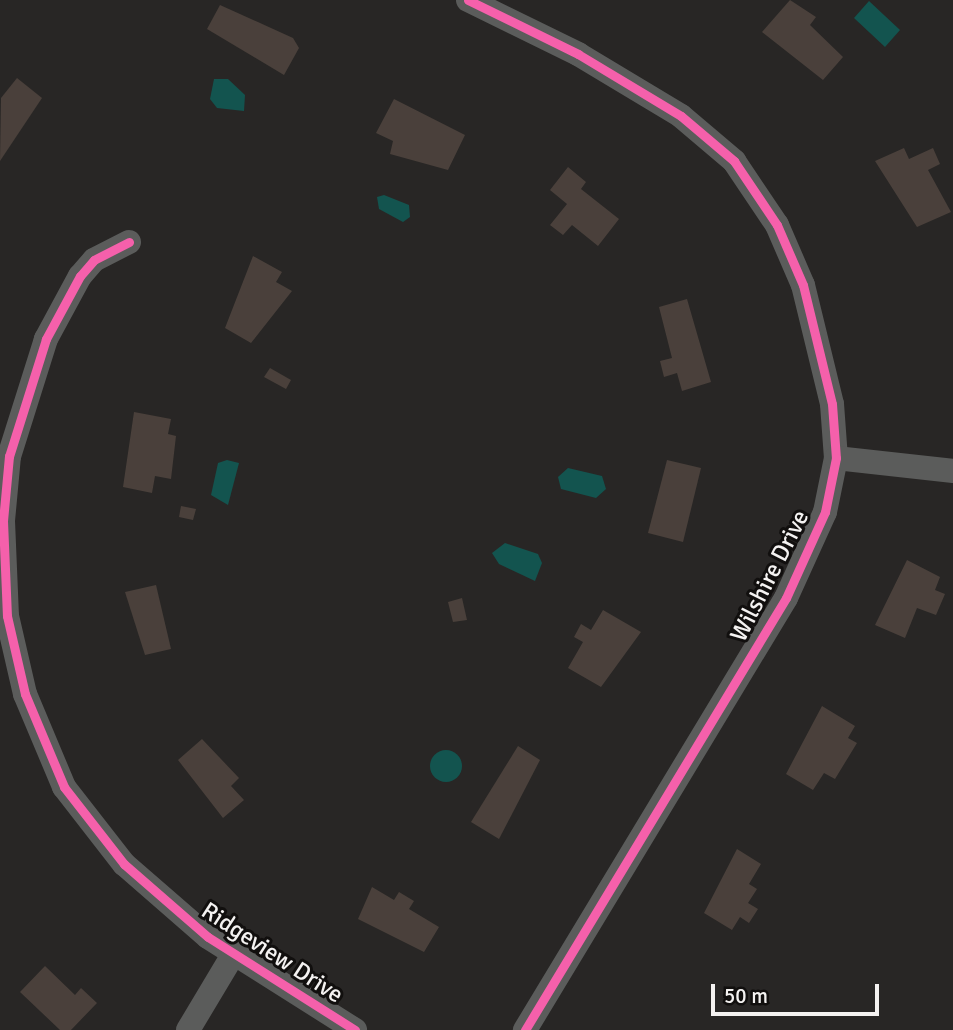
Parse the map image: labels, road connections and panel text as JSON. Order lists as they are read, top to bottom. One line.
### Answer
{"streets":{"street":["Wilshire Drive","Ridgeview Drive"]},"scale_bar":"50 m"}
